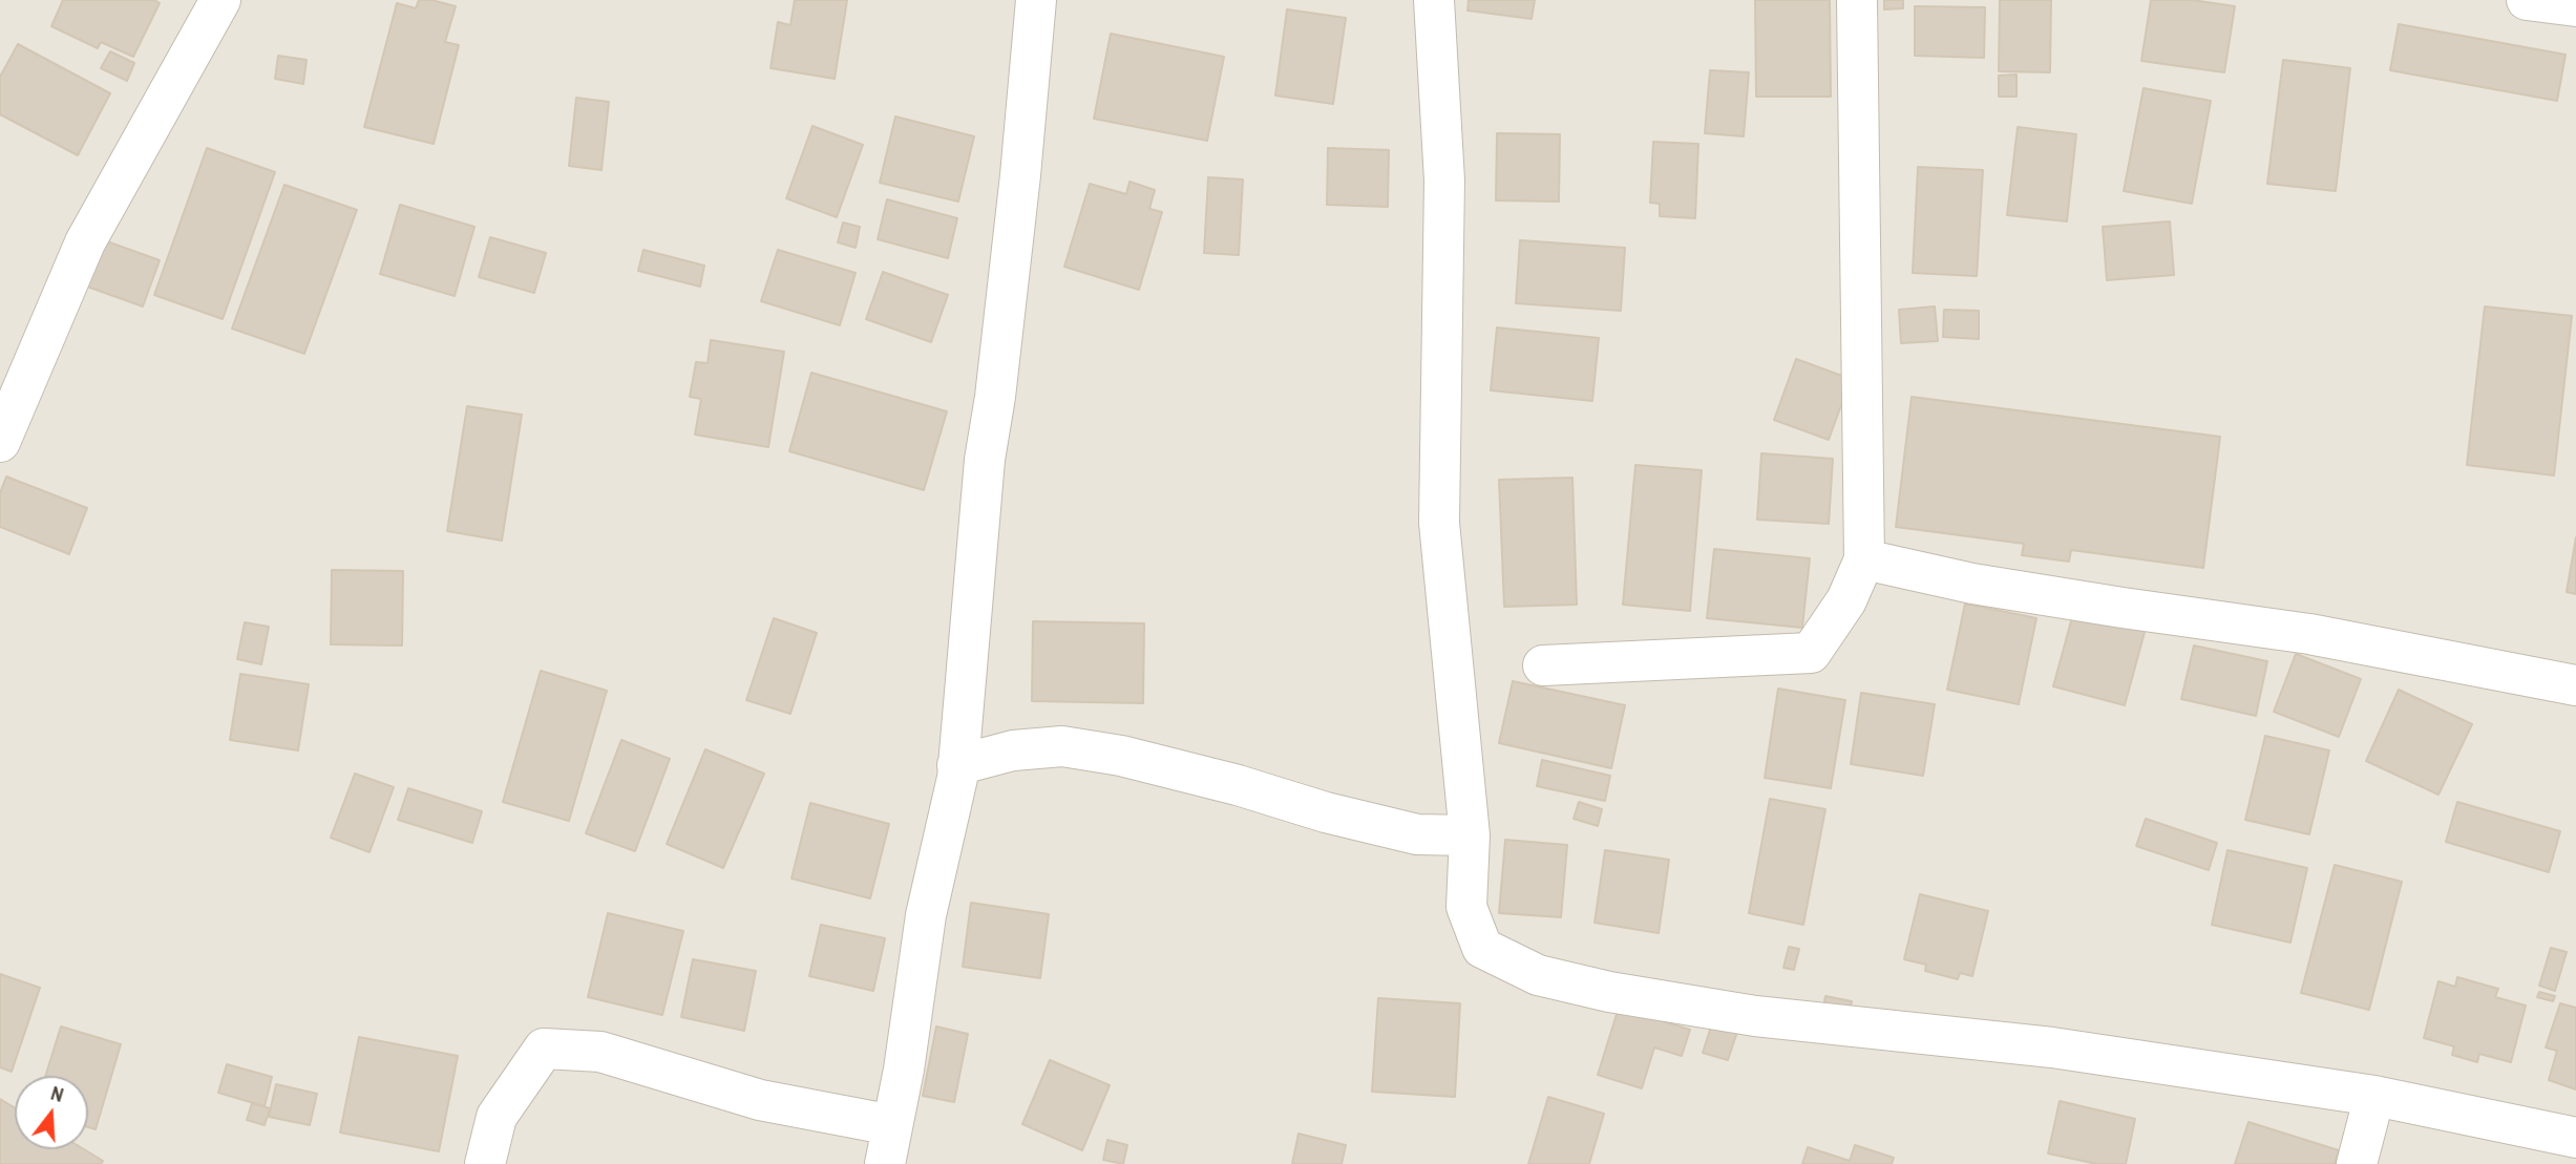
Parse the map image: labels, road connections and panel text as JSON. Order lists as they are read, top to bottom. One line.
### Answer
{"north":"top"}
